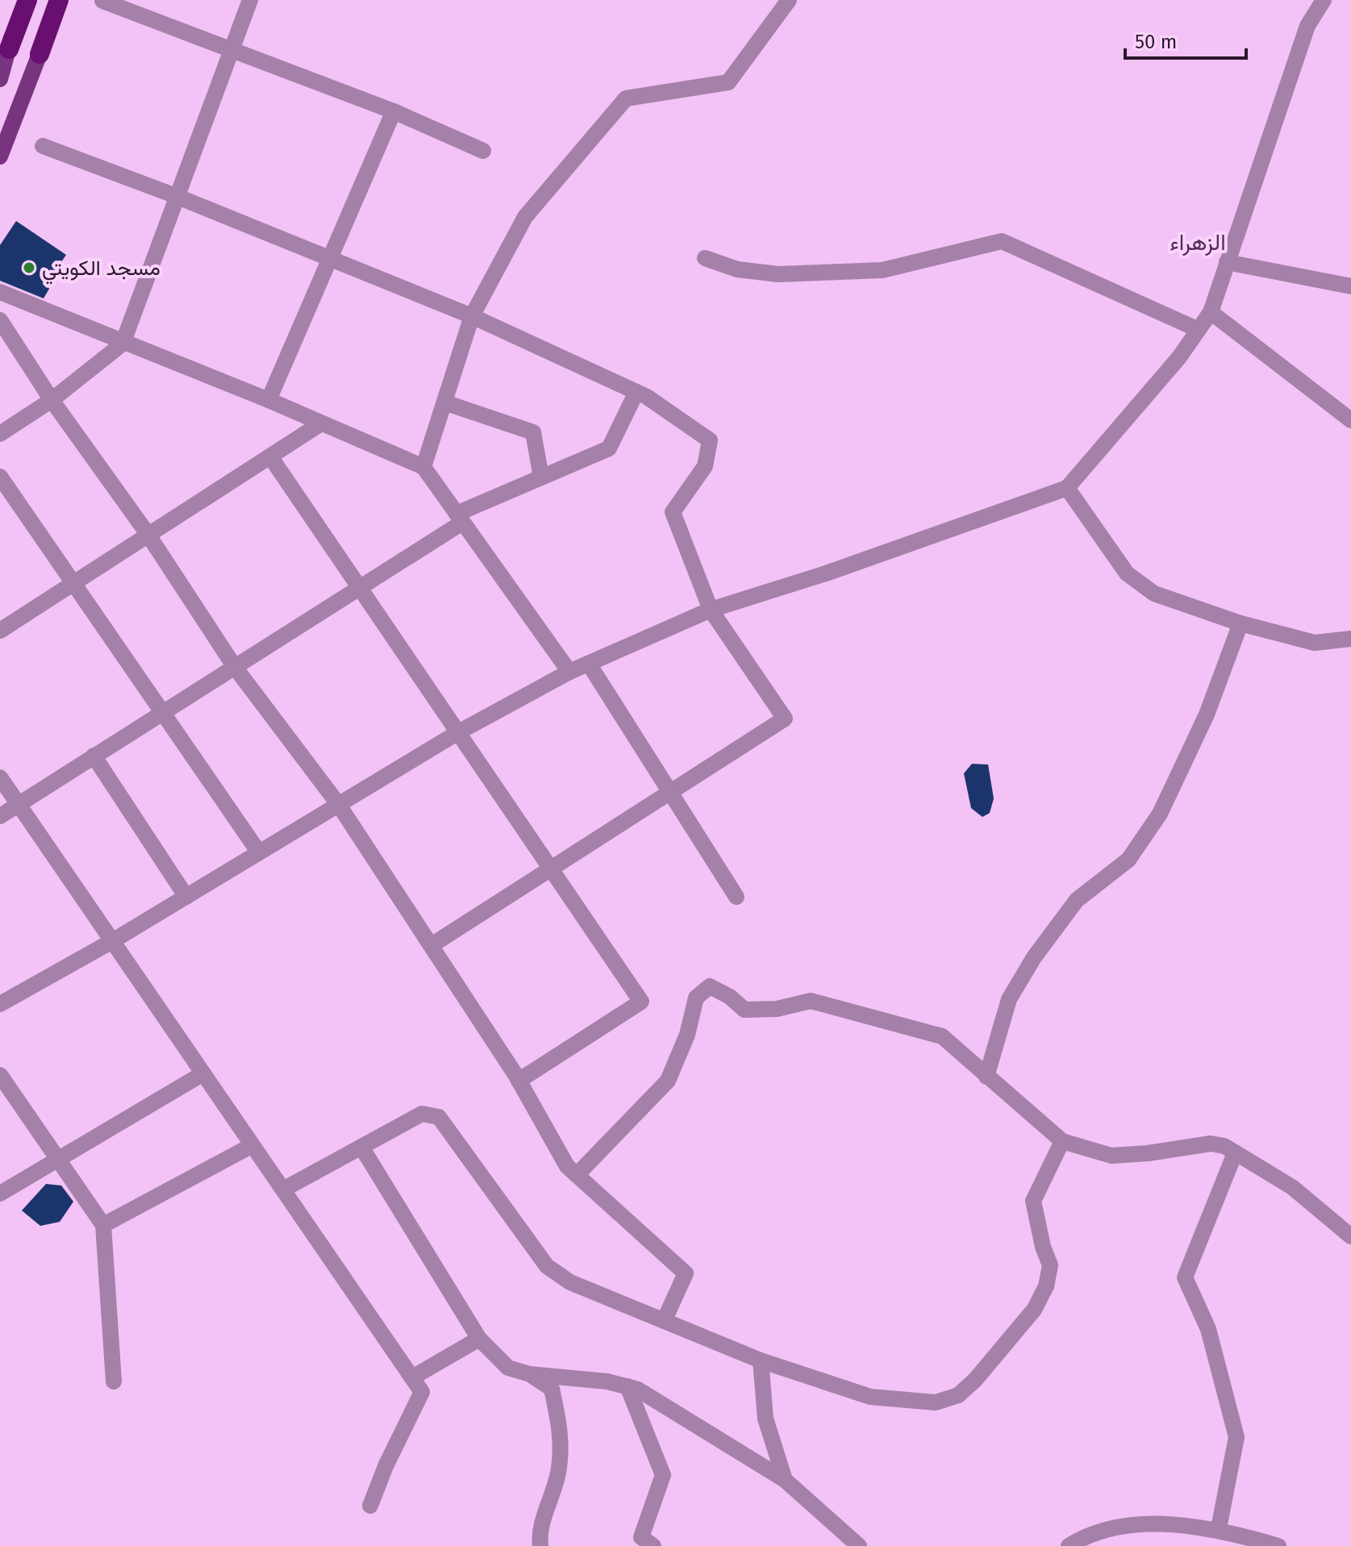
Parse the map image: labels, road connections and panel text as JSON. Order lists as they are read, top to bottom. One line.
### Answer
{"districts":["الزهراء"],"places":["مسجد الكويتي"],"scale_bar":"50 m"}
